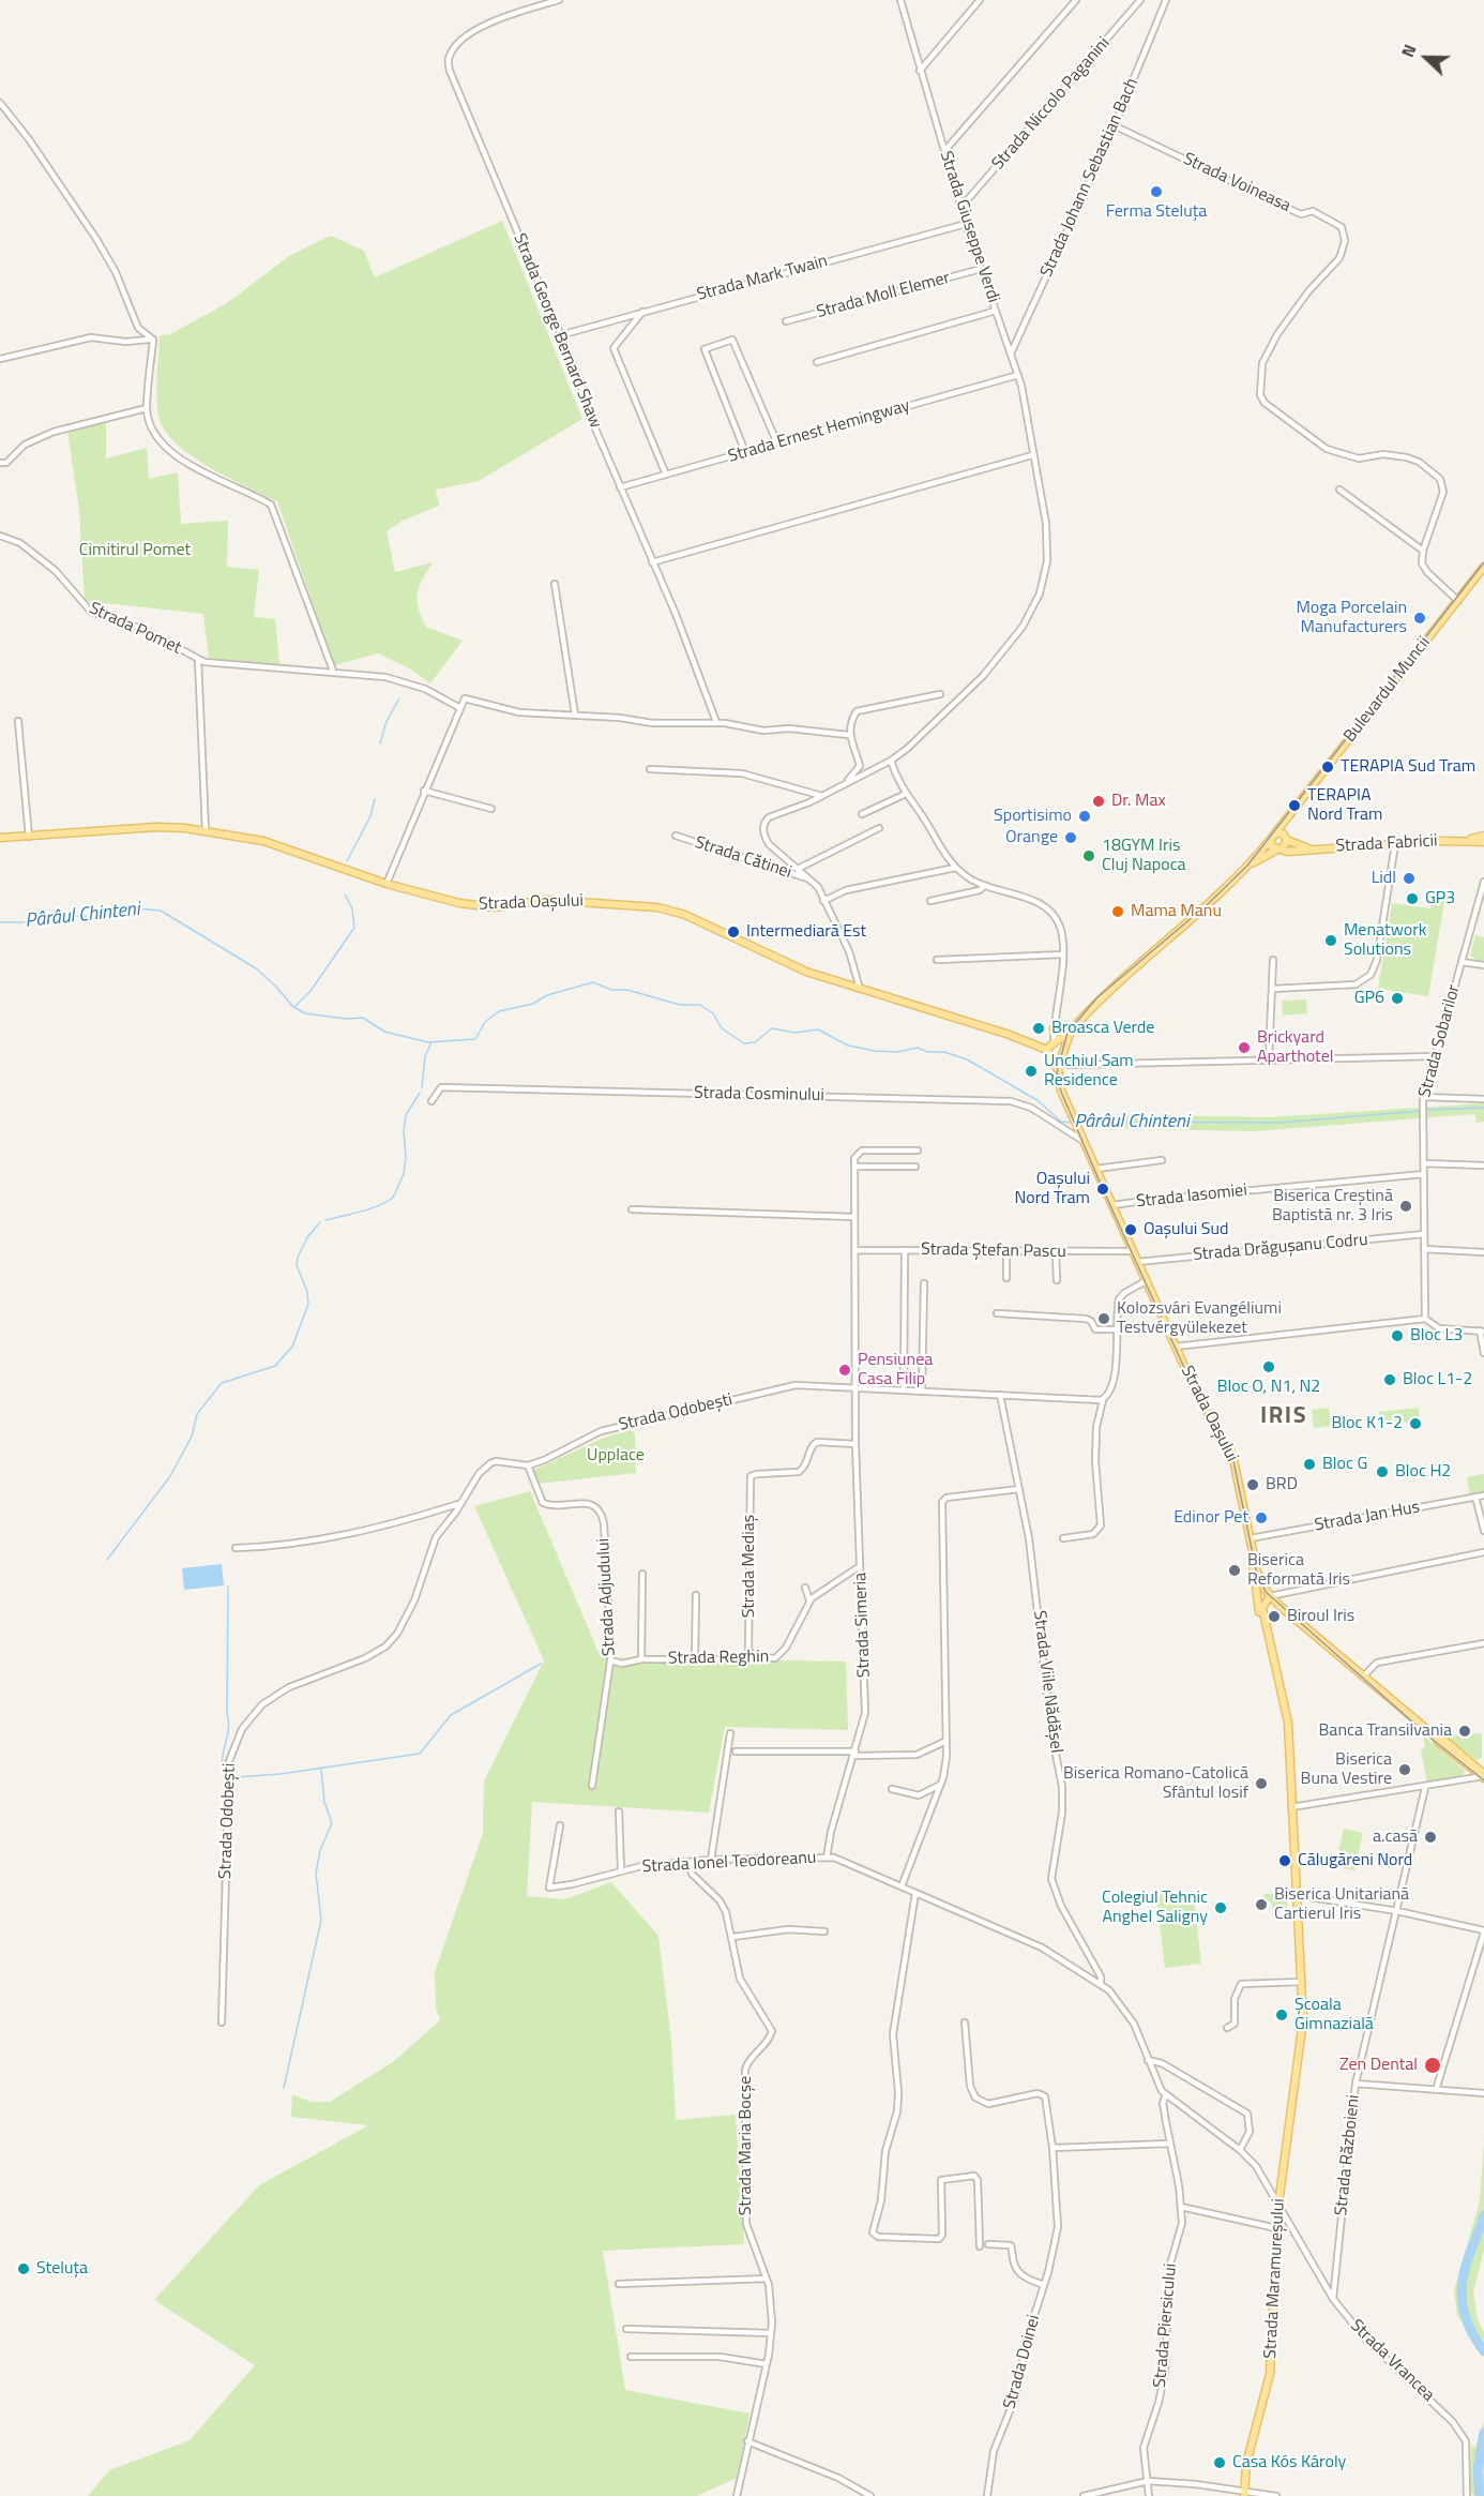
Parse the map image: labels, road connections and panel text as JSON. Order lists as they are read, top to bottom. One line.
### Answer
{"streets":{"main road":["Bulevardul Muncii","Strada Fabricii","Strada Oașului","Strada Maramureșului"],"street":["Strada Niccolo Paganini","Strada Johann Sebastian Bach","Strada Voineasa","Strada Giuseppe Verdi","Strada Mark Twain","Strada Moll Elemer","Strada George Bernard Shaw","Strada Ernest Hemingway","Strada Pomet","Strada Cătinei","Strada Sobarilor","Strada Cosminului","Strada Iasomiei","Strada Drăgușanu Codru","Strada Ștefan Pascu","Strada Odobești","Strada Jan Hus","Strada Mediaș","Strada Adjudului","Strada Simeria","Strada Reghin","Strada Viile Nădășel","Strada Ionel Teodoreanu","Strada Maria Bocșe","Strada Războieni","Strada Piersicului","Strada Vrancea","Strada Doinei"]},"crossings":[["Strada Niccolo Paganini","Strada Giuseppe Verdi"],["Strada Johann Sebastian Bach","Strada Voineasa"],["Strada Johann Sebastian Bach","Strada Giuseppe Verdi"],["Strada Giuseppe Verdi","Strada Mark Twain"],["Strada Giuseppe Verdi","Strada Moll Elemer"],["Strada Giuseppe Verdi","Strada Ernest Hemingway"],["Strada Mark Twain","Strada George Bernard Shaw"],["Strada George Bernard Shaw","Strada Ernest Hemingway"],["Bulevardul Muncii","Strada Fabricii"],["Bulevardul Muncii","Strada Oașului"],["Strada Oașului","Strada Cosminului"],["Strada Oașului","Strada Iasomiei"],["Strada Oașului","Strada Drăgușanu Codru"],["Strada Oașului","Strada Ștefan Pascu"],["Strada Oașului","Strada Jan Hus"],["Strada Oașului","Strada Maramureșului"],["Strada Sobarilor","Strada Iasomiei"],["Strada Sobarilor","Strada Drăgușanu Codru"],["Strada Ștefan Pascu","Strada Simeria"],["Strada Odobești","Strada Adjudului"],["Strada Odobești","Strada Simeria"],["Strada Odobești","Strada Viile Nădășel"],["Strada Mediaș","Strada Simeria"],["Strada Mediaș","Strada Reghin"],["Strada Adjudului","Strada Reghin"],["Strada Simeria","Strada Reghin"],["Strada Simeria","Strada Ionel Teodoreanu"],["Strada Viile Nădășel","Strada Ionel Teodoreanu"],["Strada Ionel Teodoreanu","Strada Maria Bocșe"],["Strada Războieni","Strada Vrancea"],["Strada Maramureșului","Strada Vrancea"]],"districts":["IRIS"],"water":["Pârâul Chinteni"],"parks":["Cimitirul Pomet","Upplace"],"places":["Ferma Steluța","Moga Porcelain Manufacturers","TERAPIA Sud Tram","Dr. Max","TERAPIA Nord Tram","Sportisimo","Orange","18GYM Iris Cluj Napoca","Lidl","GP3","Mama Manu","Intermediară Est","Menatwork Solutions","GP6","Broasca Verde","Brickyard Aparthotel","Unchiul Sam Residence","Oașului Nord Tram","Biserica Creștină Baptistă nr. 3 Iris","Oașului Sud","Kolozsvári Evangéliumi Testvérgyülekezet","Bloc L3","Bloc O, N1, N2","Pensiunea Casa Filip","Bloc L1-2","Bloc K1-2","Bloc G","Bloc H2","BRD","Edinor Pet","Biserica Reformată Iris","Biroul Iris","Banca Transilvania","Biserica Buna Vestire","Biserica Romano-Catolică Sfântul Iosif","a.casă","Călugăreni Nord","Biserica Unitariană Cartierul Iris","Colegiul Tehnic Anghel Saligny","Școala Gimnazială","Zen Dental","Steluța","Casa Kós Károly"],"north":"left"}
